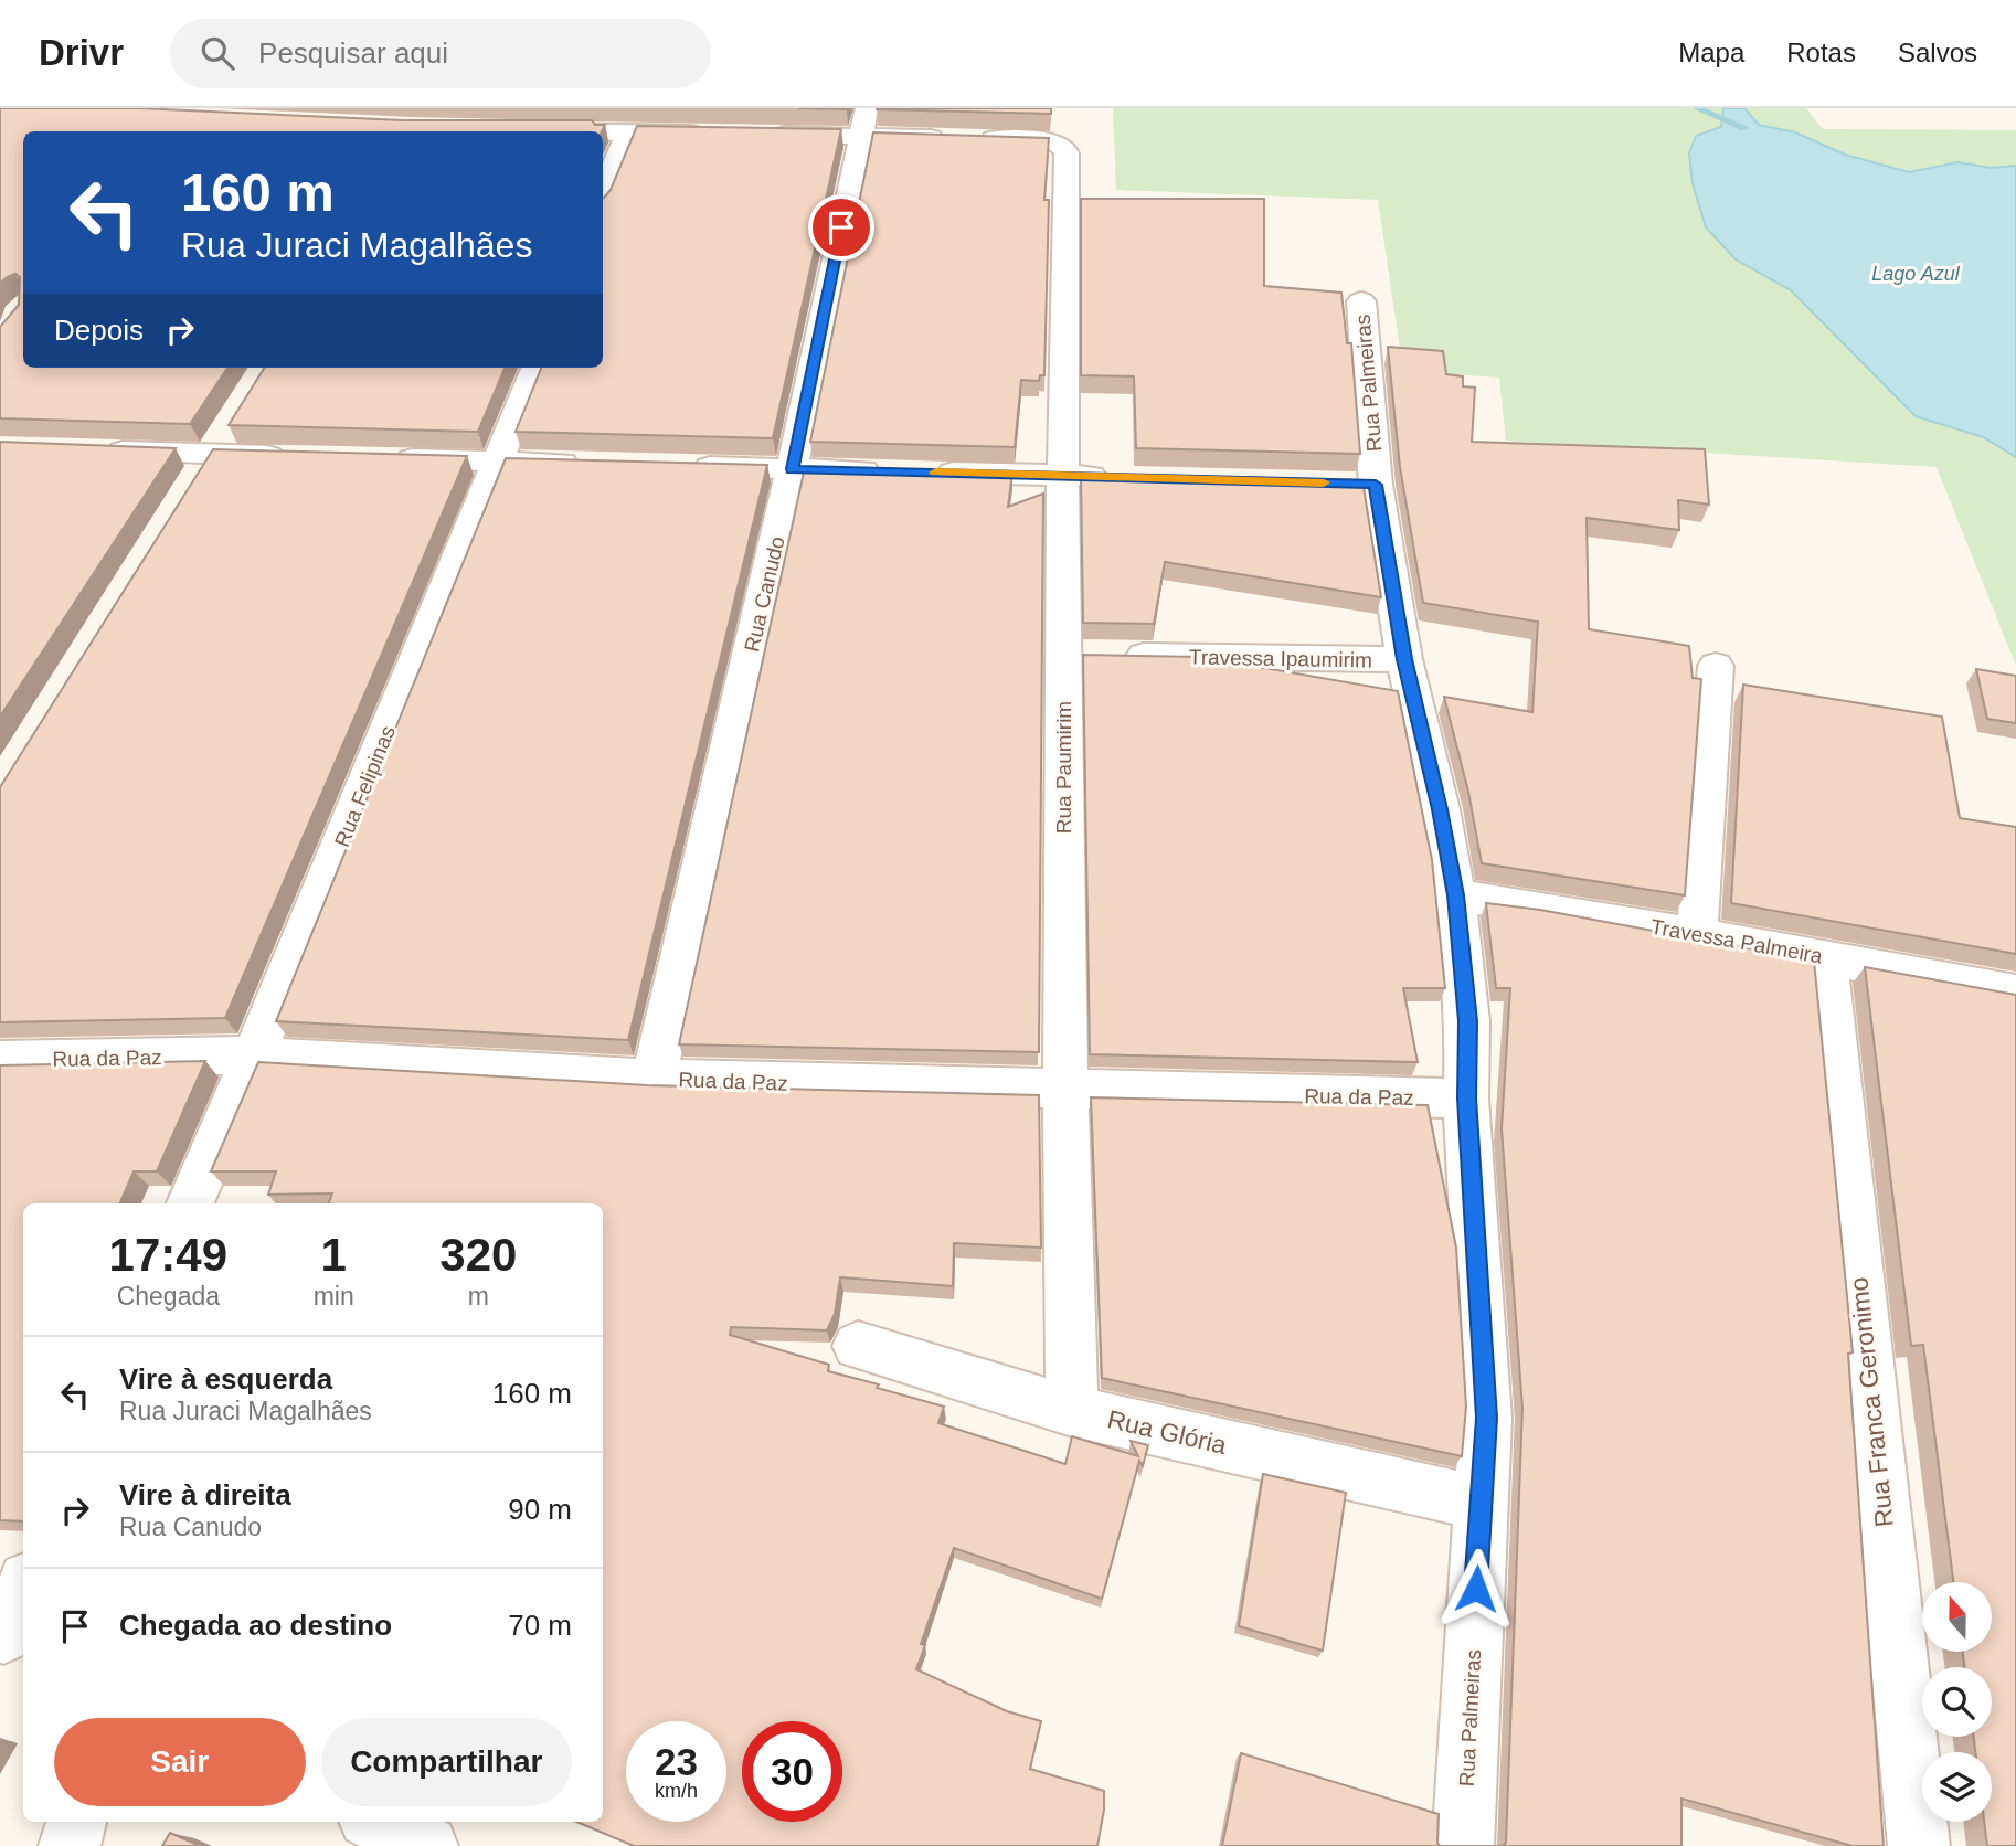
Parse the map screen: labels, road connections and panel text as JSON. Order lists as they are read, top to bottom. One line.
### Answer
{"streets":{"street":["Rua Palmeiras","Rua Canudo","Travessa Ipaumirim","Rua Paumirim","Rua Felipinas","Travessa Palmeira","Rua da Paz","Rua Franca Geronimo","Rua Glória"]},"crossings":[["Rua Palmeiras","Travessa Ipaumirim"],["Rua Palmeiras","Travessa Palmeira"],["Rua Palmeiras","Rua da Paz"],["Rua Palmeiras","Rua Glória"],["Rua Canudo","Rua Paumirim"],["Rua Canudo","Rua da Paz"],["Travessa Ipaumirim","Rua Paumirim"],["Rua Paumirim","Rua da Paz"],["Rua Paumirim","Rua Glória"],["Rua Felipinas","Rua da Paz"],["Travessa Palmeira","Rua Franca Geronimo"]],"water":["Lago Azul"],"north":"top","page":{"header":"Drivr","search":"Pesquisar aqui","nav":["Mapa","Rotas","Salvos"],"turn":["160 m","Rua Juraci Magalhães"],"then":"Depois","eta":["17:49","Chegada","1","min","320","m"],"list":[{"name":"Vire à esquerda","note":"Rua Juraci Magalhães","value":"160 m"},{"name":"Vire à direita","note":"Rua Canudo","value":"90 m"},{"name":"Chegada ao destino","value":"70 m"}],"buttons":["Sair","Compartilhar"],"speed":"23 km/h","limit":"30"}}
